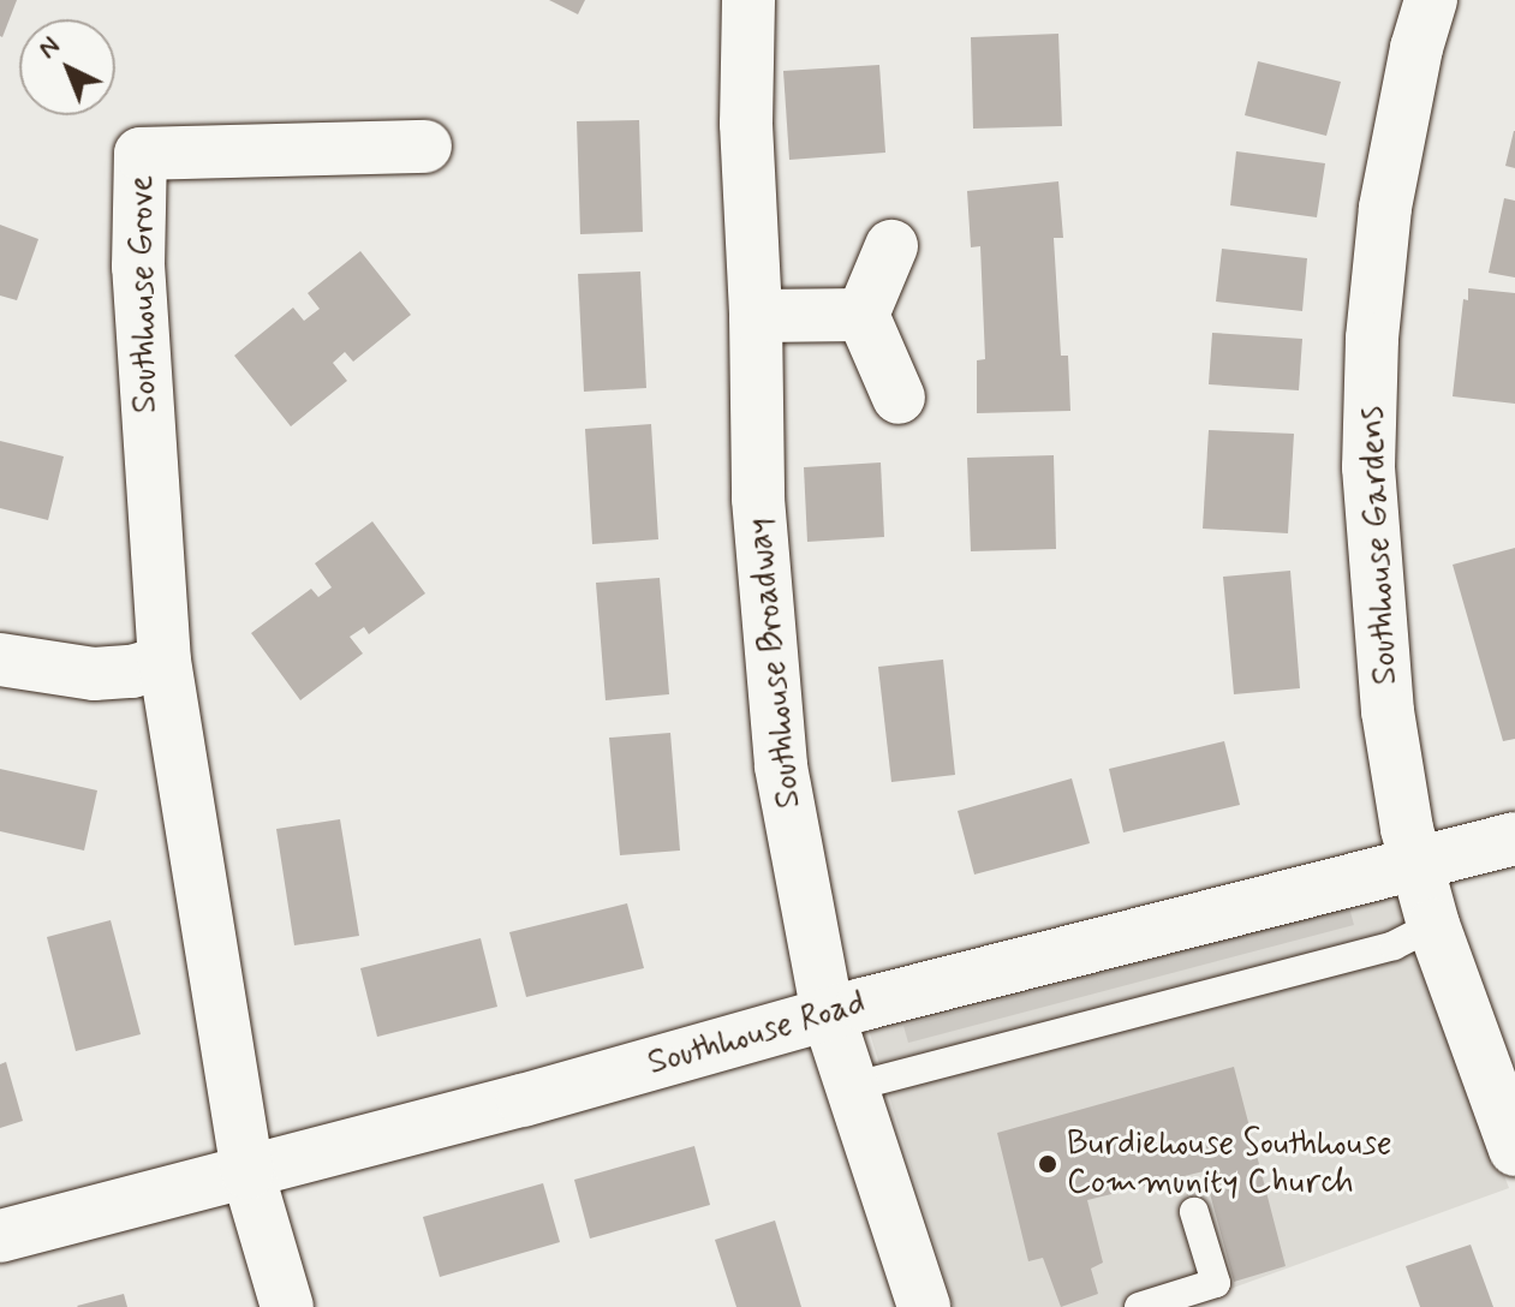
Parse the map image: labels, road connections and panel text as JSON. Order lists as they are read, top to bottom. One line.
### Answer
{"streets":{"street":["Southhouse Grove","Southhouse Gardens","Southhouse Broadway","Southhouse Road"]},"crossings":[["Southhouse Grove","Southhouse Road"],["Southhouse Gardens","Southhouse Road"],["Southhouse Broadway","Southhouse Road"]],"places":["Burdiehouse Southhouse Community Church"],"north":"top left"}
